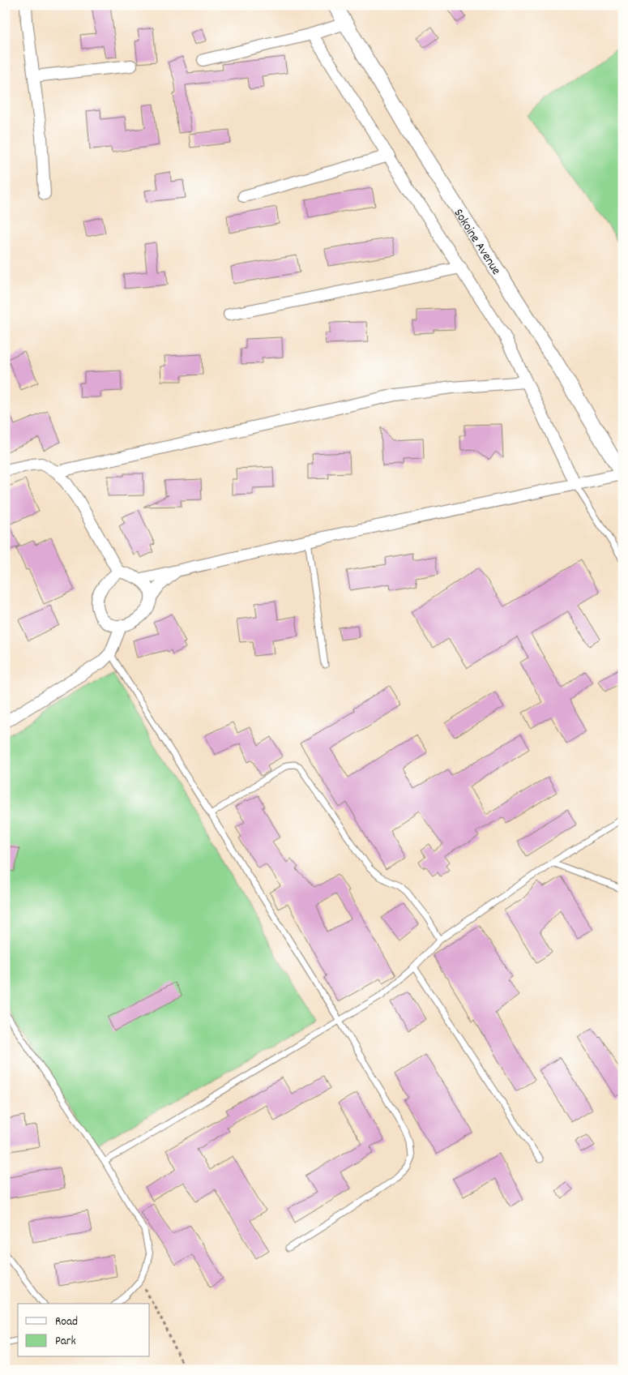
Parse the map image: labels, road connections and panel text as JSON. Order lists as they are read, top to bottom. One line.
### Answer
{"streets":{"street":["Sokoine Avenue"]},"legend":["Road","Park"]}
